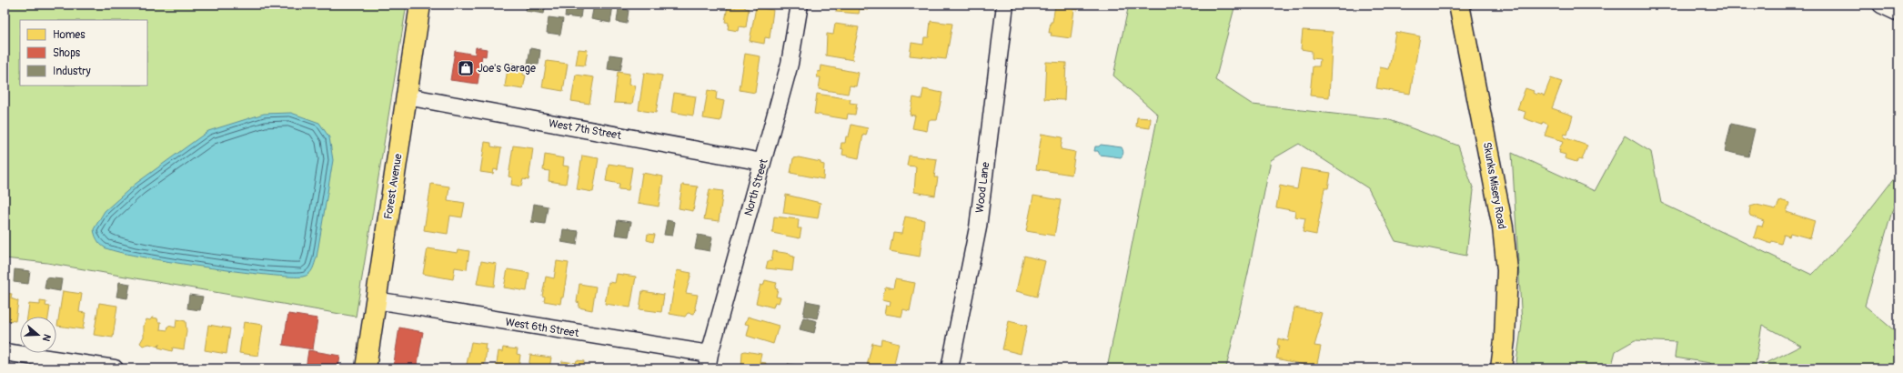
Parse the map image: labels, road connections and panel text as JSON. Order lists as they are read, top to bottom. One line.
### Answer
{"streets":{"main road":["Skunks Misery Road","Forest Avenue"],"street":["West 7th Street","North Street","Wood Lane","West 6th Street"]},"crossings":[["West 7th Street","Forest Avenue"],["West 7th Street","North Street"],["Forest Avenue","West 6th Street"],["North Street","West 6th Street"]],"places":{"shop":["Joe's Garage"]},"legend":["Homes","Shops","Industry"],"north":"right"}
